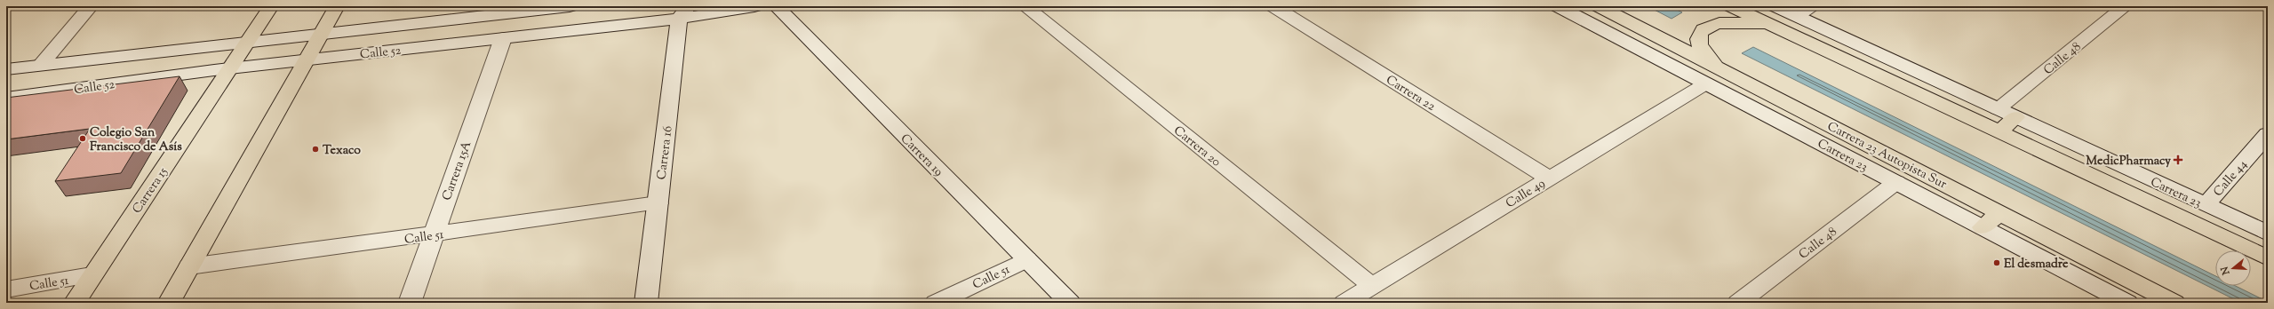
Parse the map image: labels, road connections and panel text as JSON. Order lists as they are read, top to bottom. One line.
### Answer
{"streets":{"main road":["Carrera 23 Autopista Sur","Carrera 15"],"street":["Calle 52","Calle 48","Carrera 22","Carrera 20","Carrera 16","Carrera 19","Carrera 23","Carrera 15A","Calle 44","Calle 49","Calle 51"]},"crossings":[["Calle 52","Carrera 16"],["Calle 52","Carrera 15A"],["Calle 52","Carrera 15"],["Calle 48","Carrera 23"],["Carrera 22","Calle 49"],["Carrera 20","Calle 49"],["Carrera 16","Calle 51"],["Carrera 19","Calle 51"],["Carrera 23","Calle 44"],["Carrera 23","Calle 49"],["Carrera 15A","Calle 51"],["Carrera 15","Calle 51"]],"places":{"other":["Colegio San Francisco de Asís","Texaco","El desmadre"],"health":["MedicPharmacy"]},"north":"left"}
